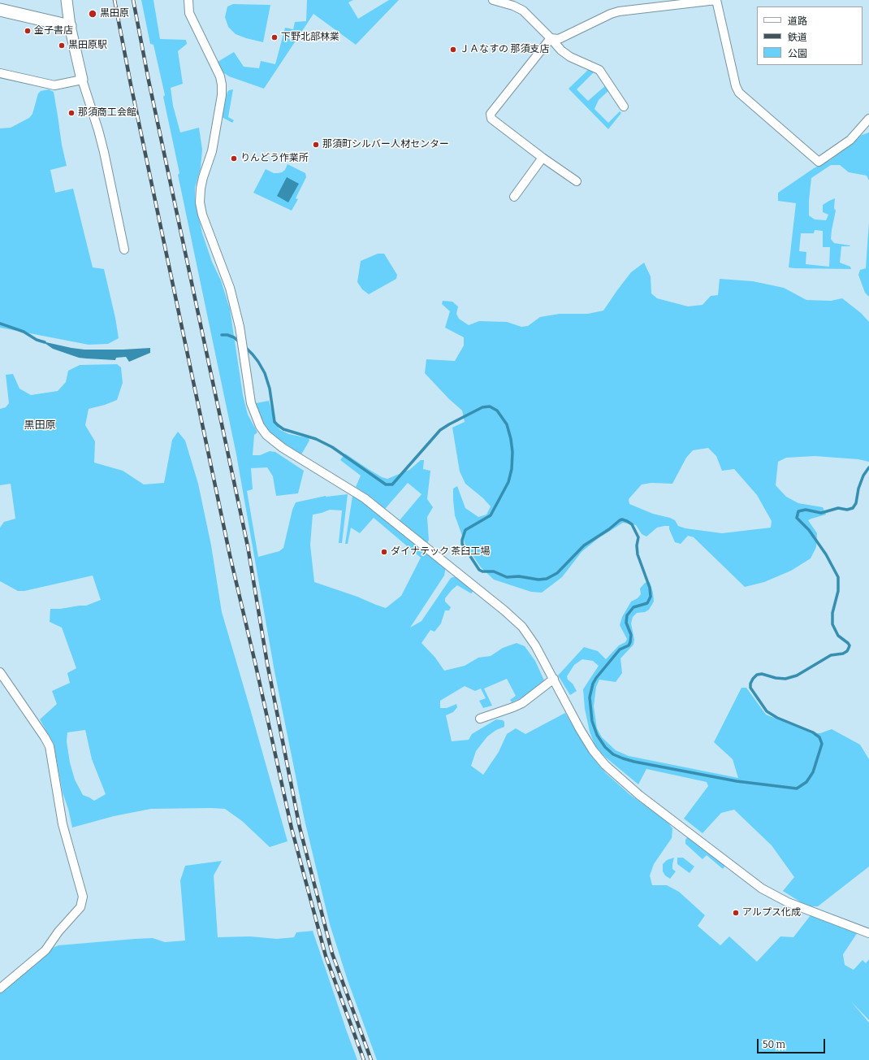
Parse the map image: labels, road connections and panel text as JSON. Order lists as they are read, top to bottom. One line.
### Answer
{"districts":["黒田原"],"places":["黒田原","金子書店","下野北部林業","黒田原駅","ＪＡなすの 那須支店","那須商工会館","那須町シルバー人材センター","りんどう作業所","ダイナテック 茶臼工場","アルプス化成"],"legend":["道路","鉄道","公園"],"scale_bar":"50 m"}
